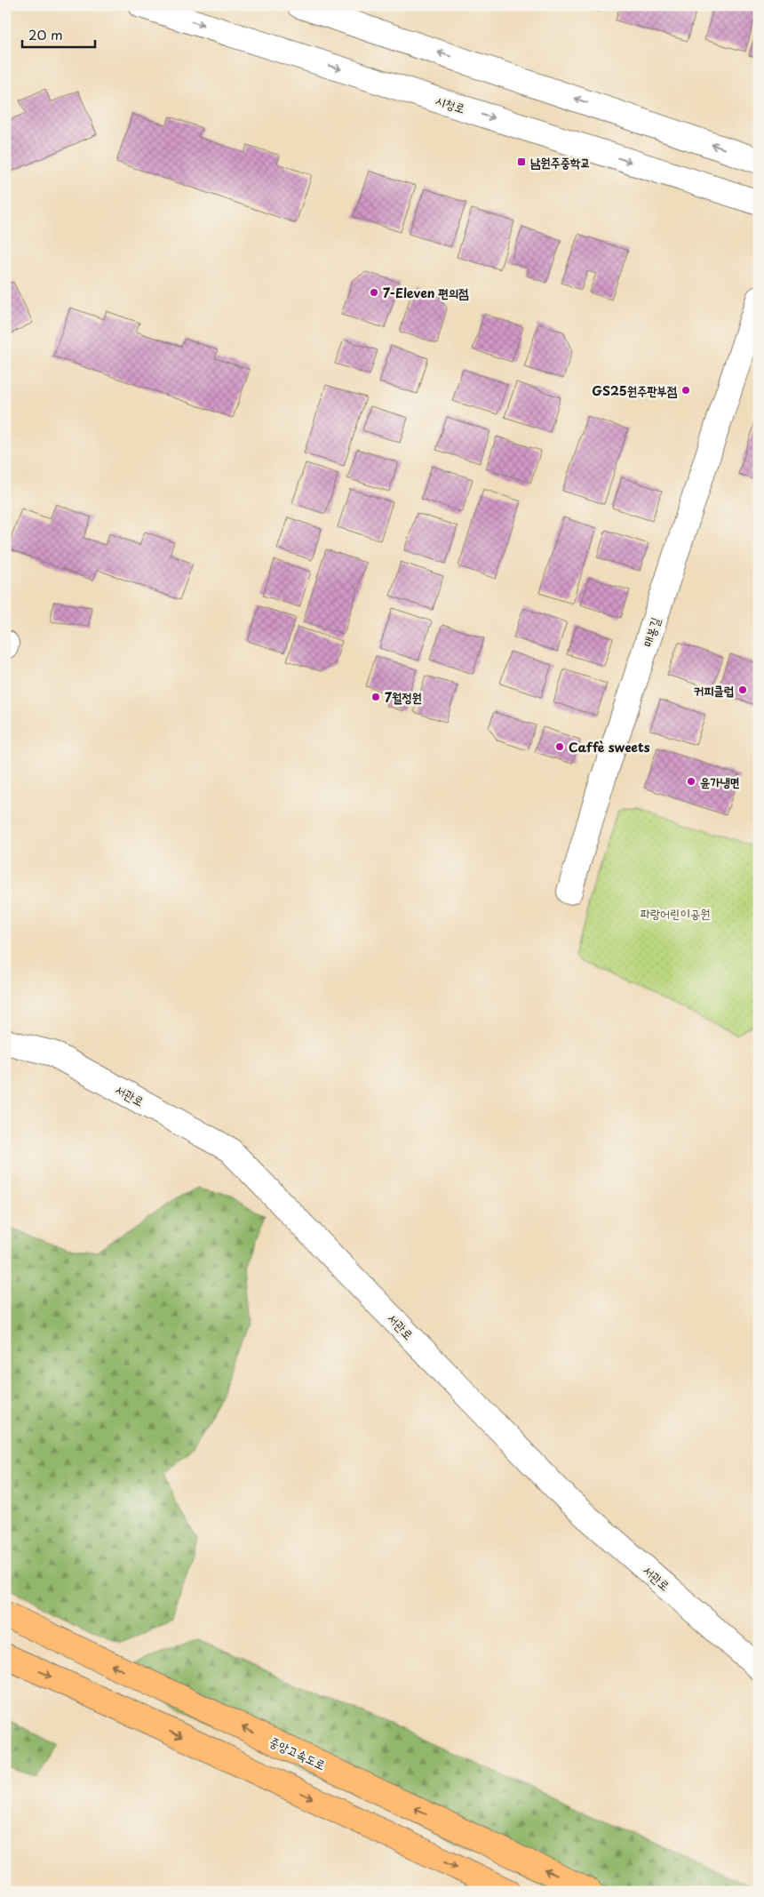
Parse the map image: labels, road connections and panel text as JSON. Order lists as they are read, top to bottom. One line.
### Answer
{"streets":{"highway":["중앙고속도로"],"street":["시청로","매봉길","서관로"]},"parks":["파랑어린이공원"],"places":{"transit":["남원주중학교"],"other":["7-Eleven 편의점","GS25원주판부점","커피클럽","7월정원","Caffè sweets","윤가냉면"]},"scale_bar":"20 m"}
